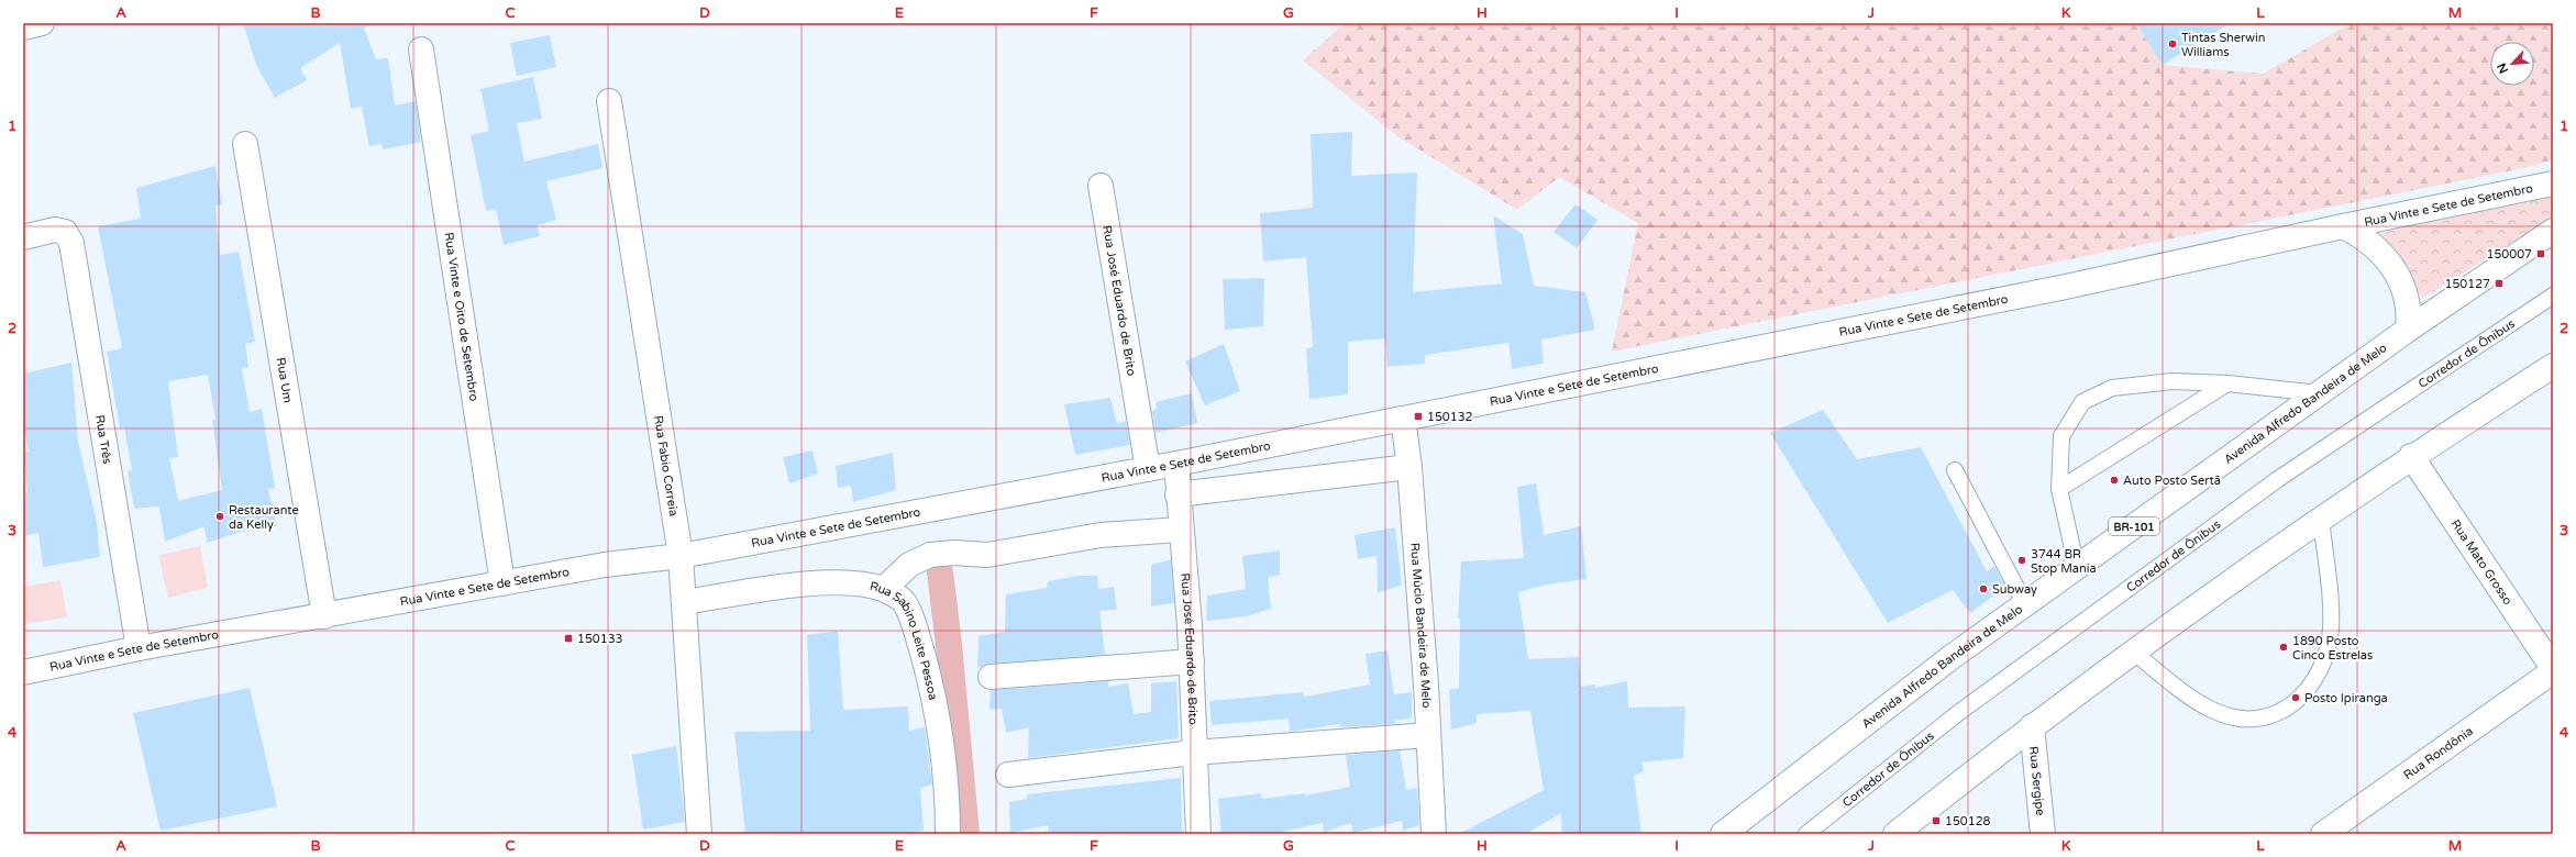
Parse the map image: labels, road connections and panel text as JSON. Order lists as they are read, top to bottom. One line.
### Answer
{"streets":{"main road":["Rua Vinte e Sete de Setembro","Rua José Eduardo de Brito","Rua Vinte e Oito de Setembro","Rua Um","Avenida Alfredo Bandeira de Melo","Rua Três","Rua Fabio Correia","BR-101","Rua Mato Grosso","Rua Múcio Bandeira de Melo","Rua Sabino Leite Pessoa","Rua Rondônia","Rua Sergipe"],"lane":["Corredor de Ônibus"]},"crossings":[["Rua Vinte e Sete de Setembro","Rua José Eduardo de Brito"],["Rua Vinte e Sete de Setembro","Rua Vinte e Oito de Setembro"],["Rua Vinte e Sete de Setembro","Rua Um"],["Rua Vinte e Sete de Setembro","Avenida Alfredo Bandeira de Melo"],["Rua Vinte e Sete de Setembro","Rua Três"],["Rua Vinte e Sete de Setembro","Rua Fabio Correia"],["Rua Vinte e Sete de Setembro","Rua Múcio Bandeira de Melo"],["Rua Fabio Correia","Rua Sabino Leite Pessoa"],["Rua Mato Grosso","Rua Rondônia"]],"places":{"other":["Tintas Sherwin Williams","Auto Posto Sertã","Restaurante da Kelly","3744 BR Stop Mania","Subway","1890 Posto Cinco Estrelas","Posto Ipiranga"],"transit":["150007","150127","150132","150133","150128"]},"north":"bottom left","grid":{"columns":["A","B","C","D","E","F","G","H","I","J","K","L","M"],"rows":["1","2","3","4"]}}
